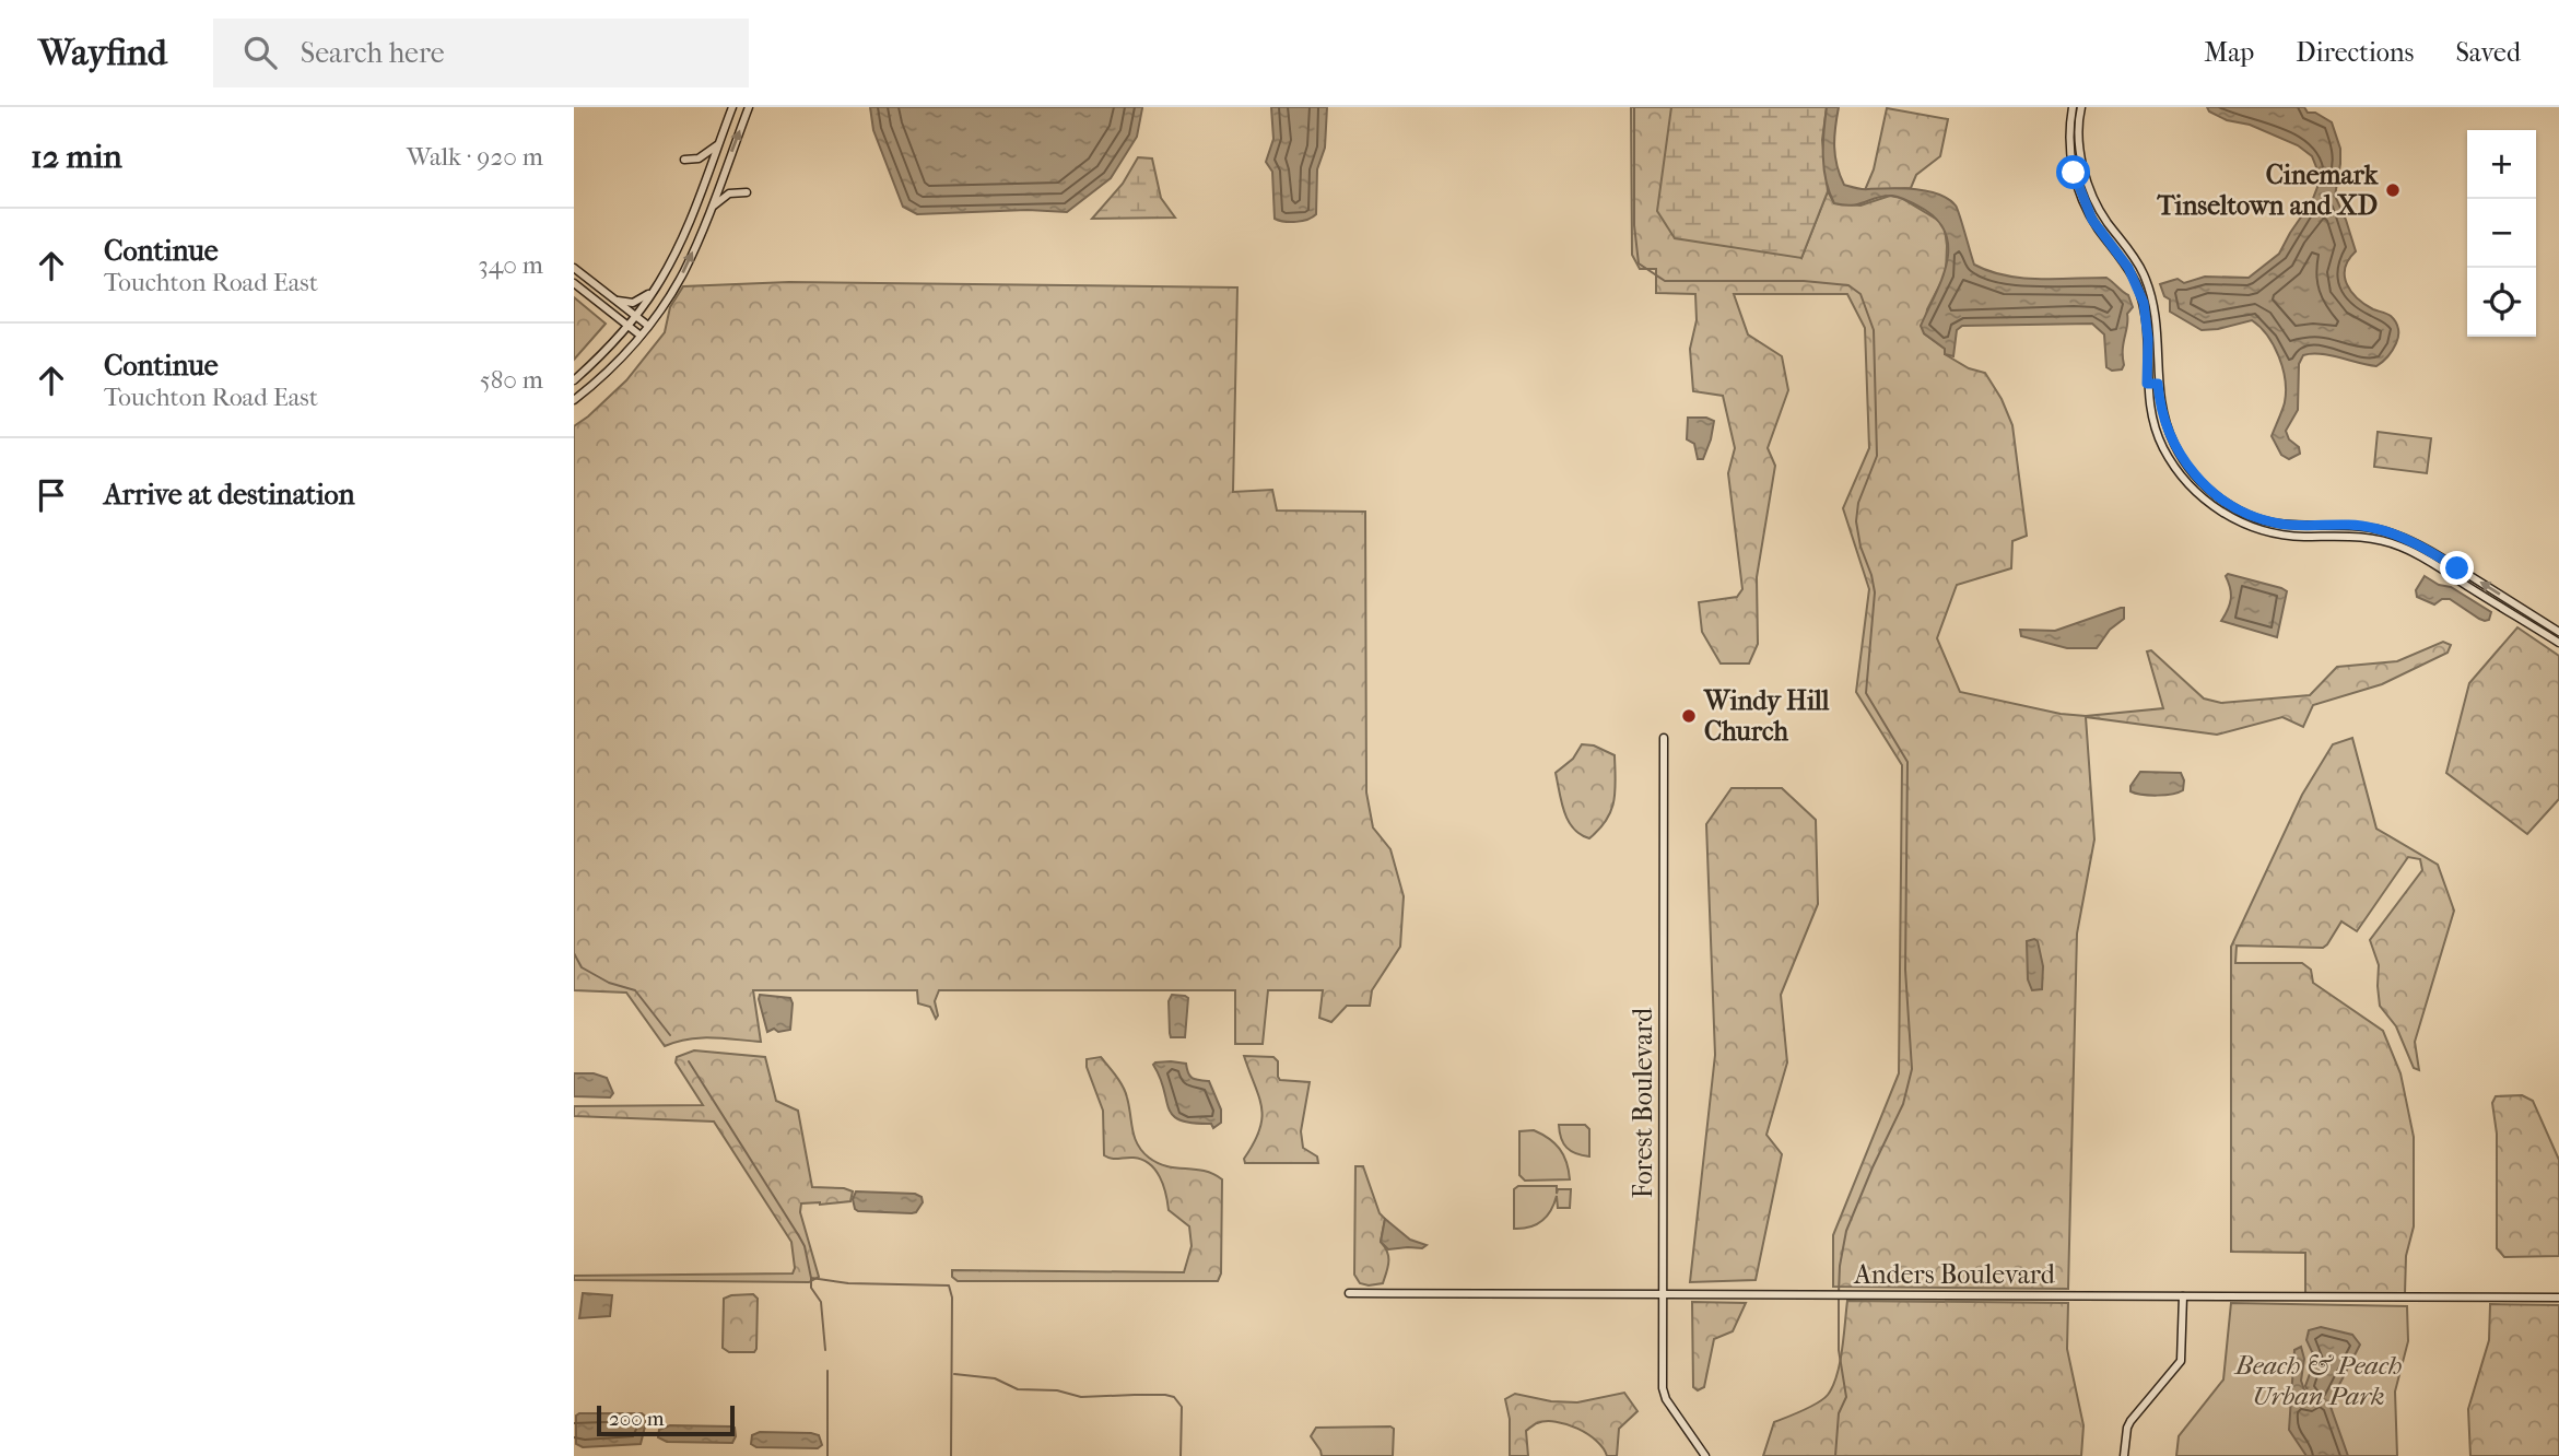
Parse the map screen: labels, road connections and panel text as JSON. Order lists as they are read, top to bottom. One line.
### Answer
{"streets":{"street":["Forest Boulevard","Anders Boulevard"]},"crossings":[["Forest Boulevard","Anders Boulevard"]],"parks":["Beach & Peach Urban Park"],"places":["Cinemark Tinseltown and XD","Windy Hill Church"],"scale_bar":"200 m","page":{"header":"Wayfind","search":"Search here","nav":["Map","Directions","Saved"],"heading":["12 min","Walk · 920 m"],"map_buttons":["+","−"],"list":[["Continue","Touchton Road East","340 m"],["Continue","Touchton Road East","580 m"],"Arrive at destination"],"scale":"200 m"}}
